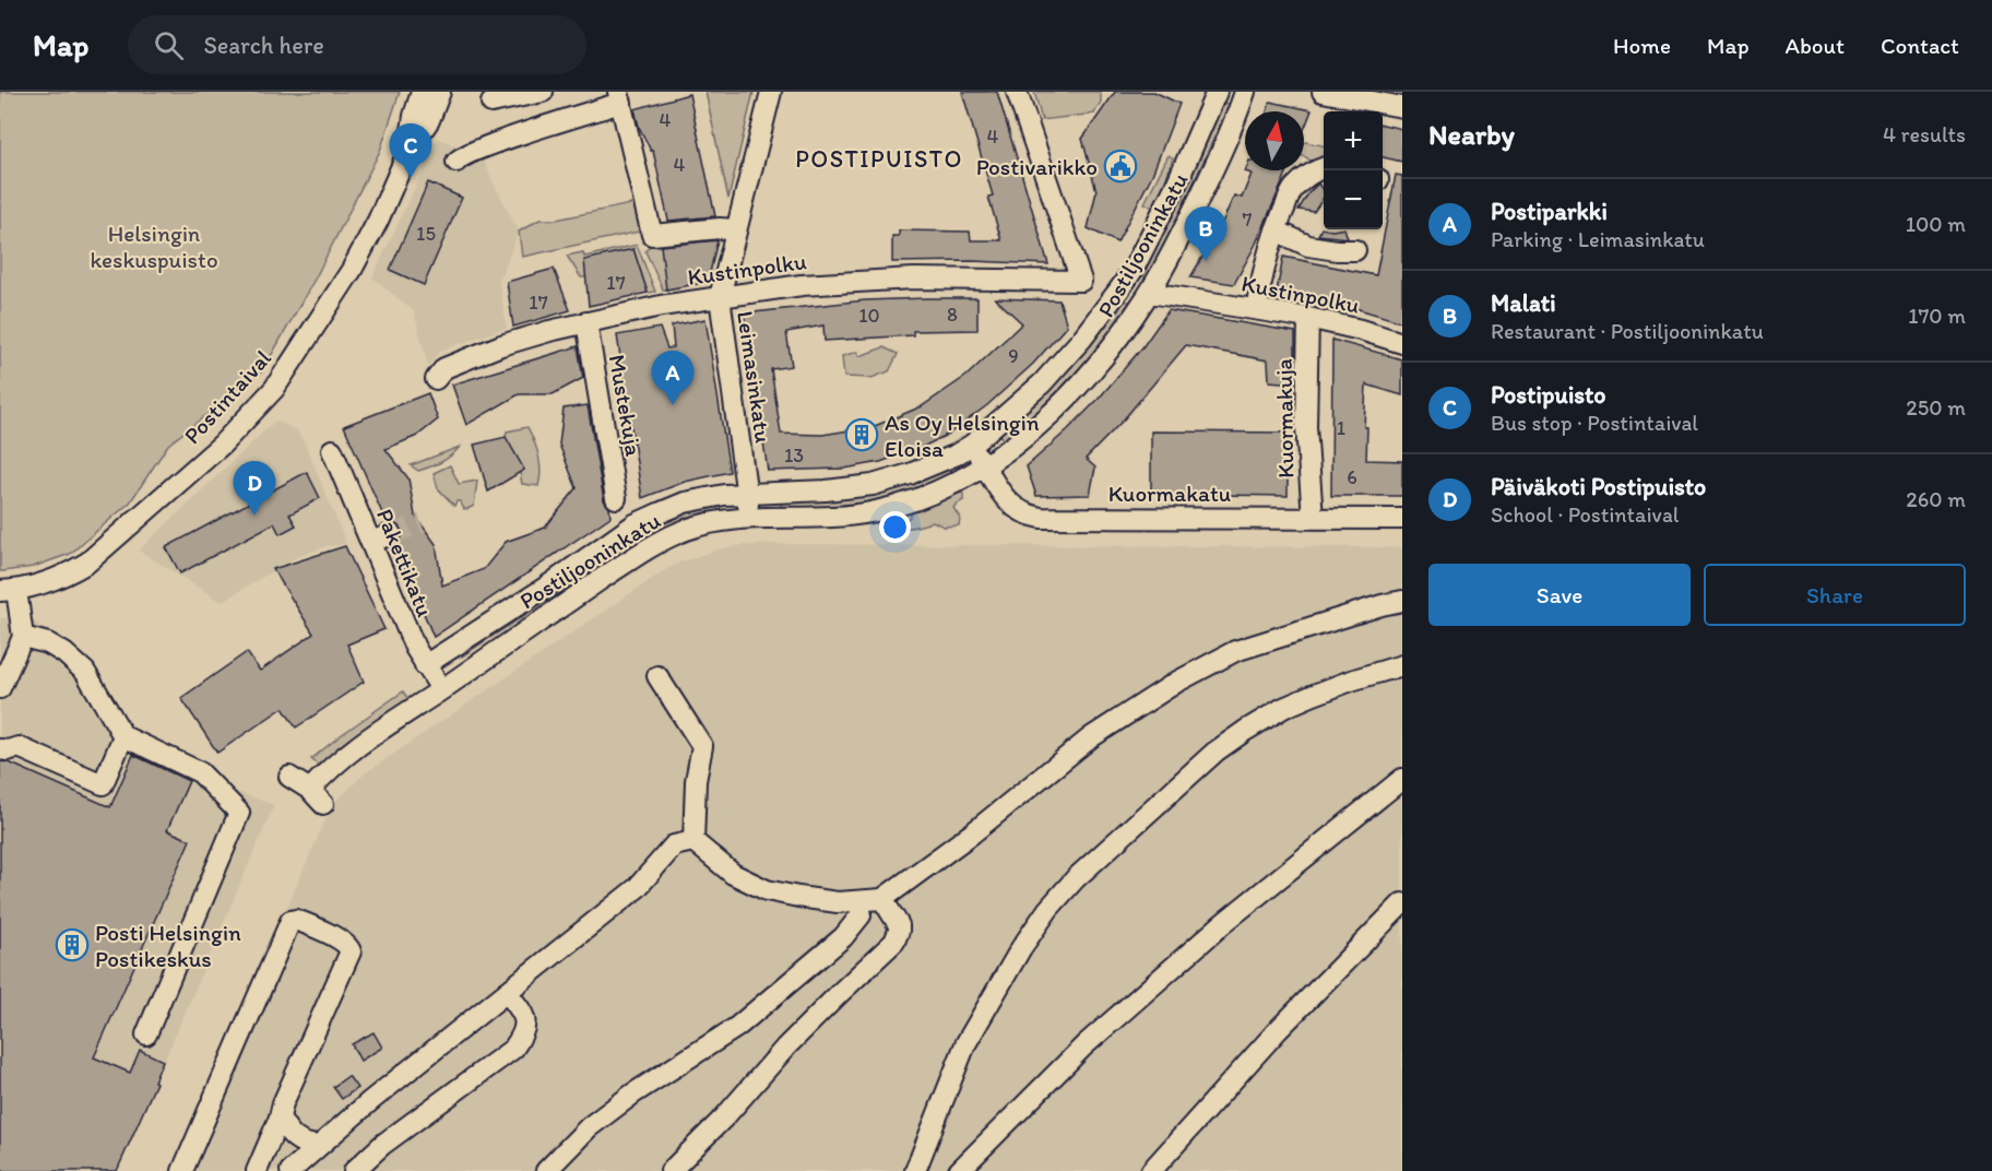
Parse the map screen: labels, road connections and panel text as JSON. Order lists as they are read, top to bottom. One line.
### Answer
{"streets":{"street":["Postiljooninkatu","Kustinpolku","Leimasinkatu","Postintaival","Mustekuja","Kuormakuja","Kuormakatu","Pakettikatu"]},"crossings":[["Postiljooninkatu","Kustinpolku"],["Postiljooninkatu","Leimasinkatu"],["Postiljooninkatu","Kuormakatu"],["Postiljooninkatu","Pakettikatu"],["Kustinpolku","Leimasinkatu"],["Kustinpolku","Mustekuja"],["Kustinpolku","Kuormakuja"],["Kuormakuja","Kuormakatu"]],"districts":["POSTIPUISTO"],"parks":["Helsingin keskuspuisto"],"places":{"public building":["Postivarikko"],"building":["As Oy Helsingin Eloisa","Posti Helsingin Postikeskus"]},"house_numbers":["4","4","4","7","15","17","17","8","10","9","1","13","6"],"north":"top","page":{"header":"Map","search":"Search here","nav":["Home","Map","About","Contact"],"heading":["Nearby","4 results"],"map_buttons":["+","−"],"pins":["C","B","A","D"],"list":[{"mark":"A","name":"Postiparkki","note":"Parking · Leimasinkatu","value":"100 m"},{"mark":"B","name":"Malati","note":"Restaurant · Postiljooninkatu","value":"170 m"},{"mark":"C","name":"Postipuisto","note":"Bus stop · Postintaival","value":"250 m"},{"mark":"D","name":"Päiväkoti Postipuisto","note":"School · Postintaival","value":"260 m"}],"buttons":["Save","Share"]}}
